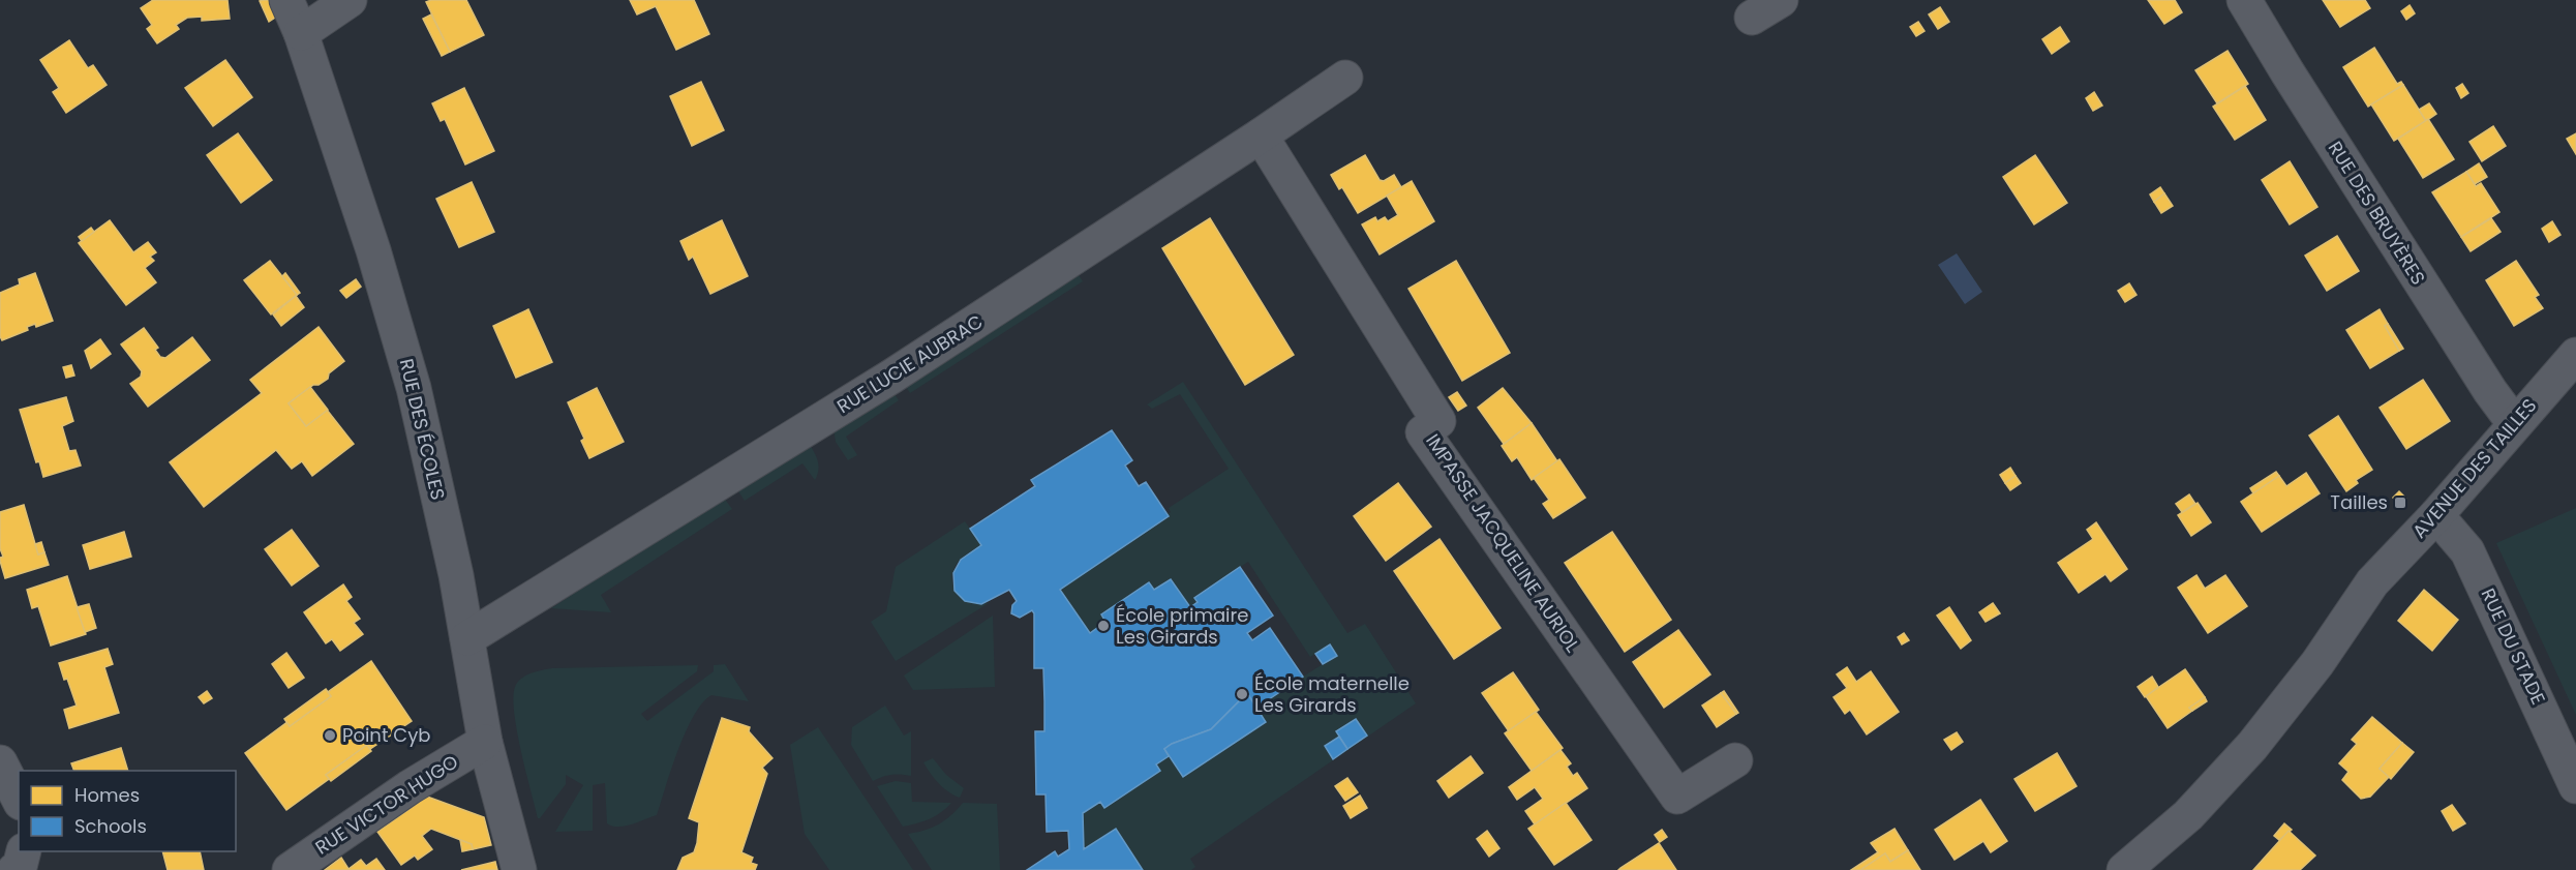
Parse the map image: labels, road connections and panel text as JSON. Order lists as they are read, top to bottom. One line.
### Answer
{"streets":{"street":["RUE DES BRUYÈRES","RUE LUCIE AUBRAC","RUE DES ÉCOLES","AVENUE DES TAILLES","IMPASSE JACQUELINE AURIOL","RUE DU STADE","RUE VICTOR HUGO"]},"crossings":[["RUE DES BRUYÈRES","AVENUE DES TAILLES"],["RUE LUCIE AUBRAC","RUE DES ÉCOLES"],["RUE LUCIE AUBRAC","IMPASSE JACQUELINE AURIOL"],["RUE DES ÉCOLES","RUE VICTOR HUGO"],["AVENUE DES TAILLES","RUE DU STADE"]],"places":{"transit":["Tailles"],"other":["École primaire Les Girards","École maternelle Les Girards","Point Cyb"]},"legend":["Homes","Schools"]}
